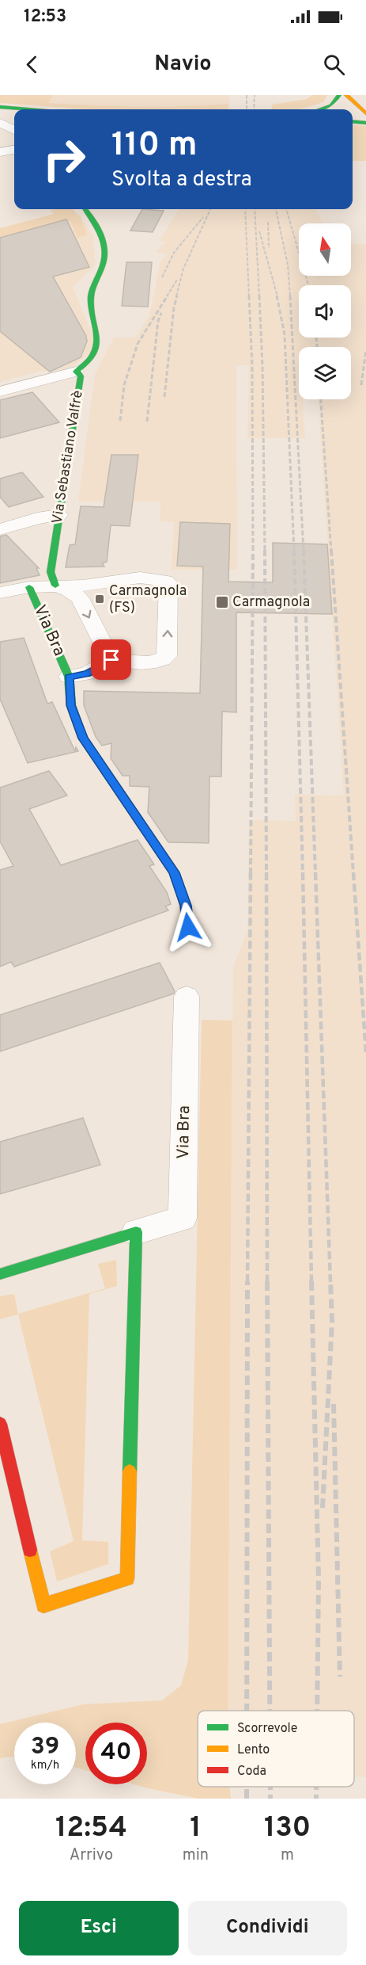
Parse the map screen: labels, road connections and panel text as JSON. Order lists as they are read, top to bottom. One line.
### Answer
{"streets":{"street":["Via Sebastiano Valfrè","Via Bra"]},"places":{"transit":["Carmagnola (FS)","Carmagnola"]},"legend":["Scorrevole","Lento","Coda"],"north":"top","page":{"status":"12:53","header":"Navio","turn":["110 m","Svolta a destra"],"speed":"39 km/h","limit":"40","eta":["12:54","Arrivo","1","min","130","m"],"buttons":["Esci","Condividi"]}}
